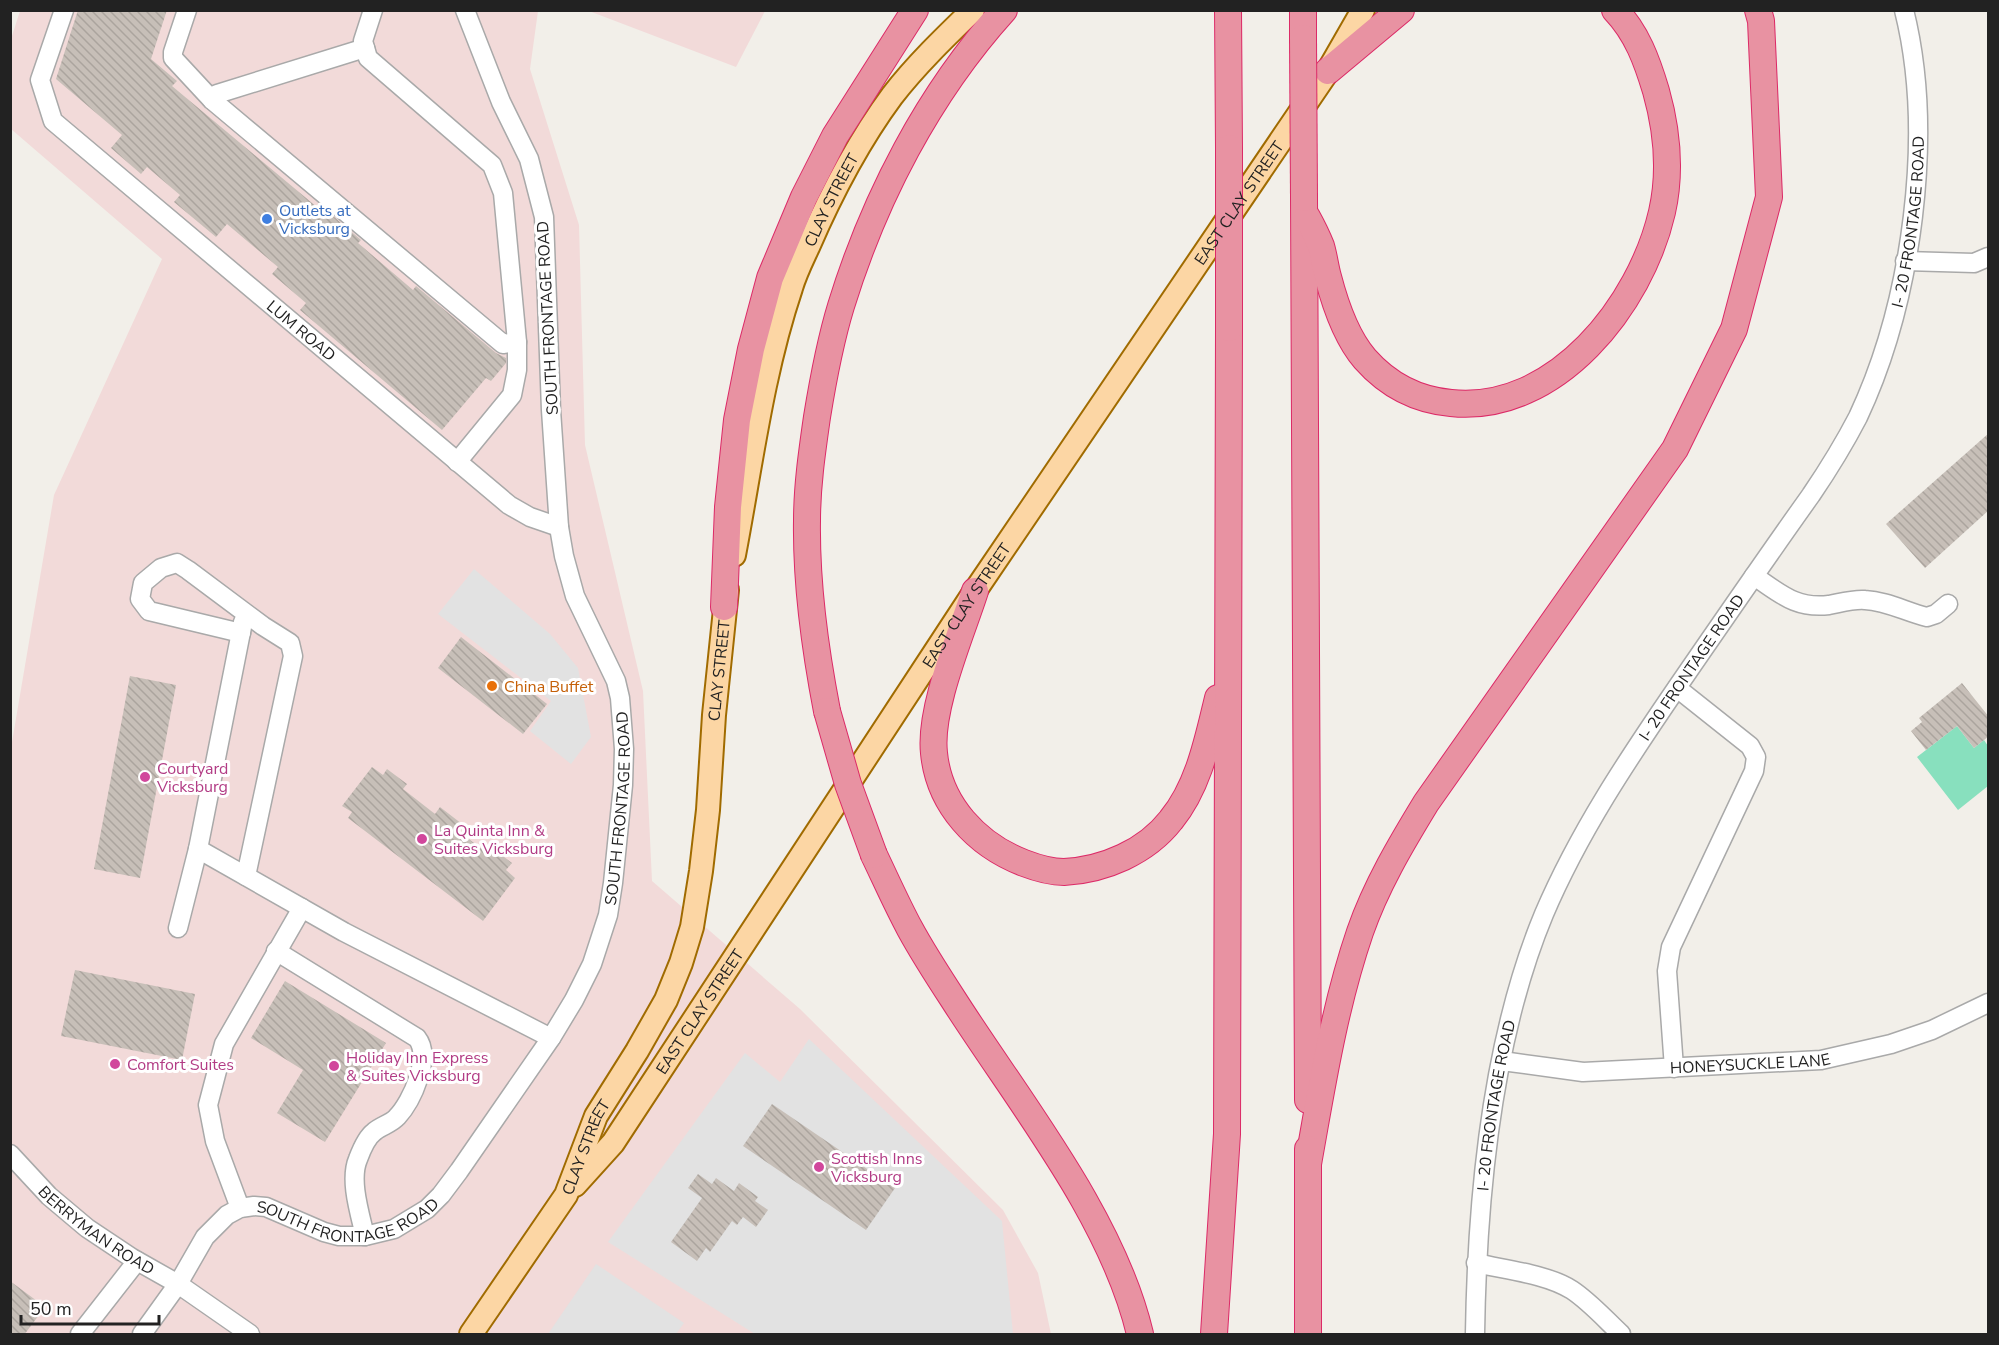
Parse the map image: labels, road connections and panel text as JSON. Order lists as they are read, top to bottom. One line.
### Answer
{"streets":{"main road":["CLAY STREET","EAST CLAY STREET"],"street":["I- 20 FRONTAGE ROAD","SOUTH FRONTAGE ROAD","LUM ROAD","HONEYSUCKLE LANE","BERRYMAN ROAD"]},"crossings":[["CLAY STREET","EAST CLAY STREET"],["I- 20 FRONTAGE ROAD","HONEYSUCKLE LANE"],["SOUTH FRONTAGE ROAD","LUM ROAD"],["SOUTH FRONTAGE ROAD","BERRYMAN ROAD"]],"places":["Outlets at Vicksburg","China Buffet","Courtyard Vicksburg","La Quinta Inn & Suites Vicksburg","Comfort Suites","Holiday Inn Express & Suites Vicksburg","Scottish Inns Vicksburg"],"scale_bar":"50 m"}
